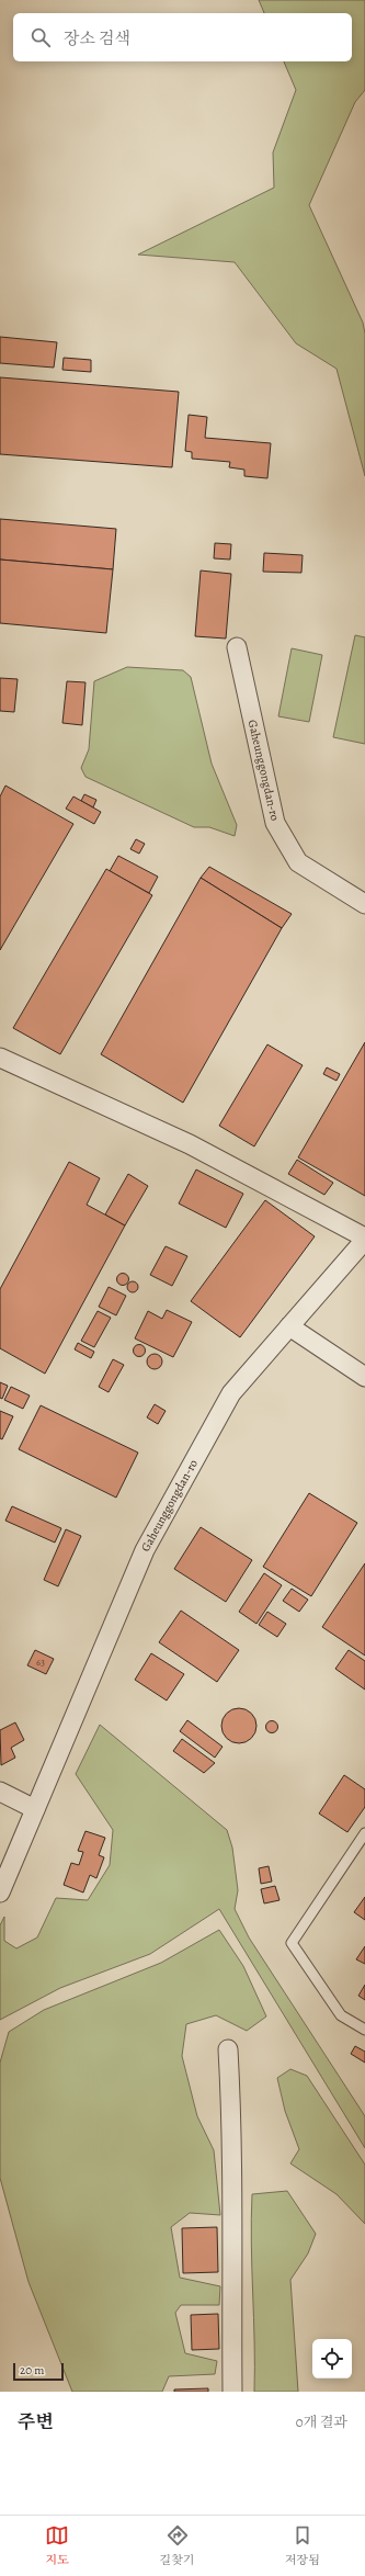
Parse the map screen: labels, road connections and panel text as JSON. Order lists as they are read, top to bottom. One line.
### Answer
{"streets":{"street":["Gaheunggongdan-ro"]},"house_numbers":["63"],"scale_bar":"20 m","page":{"search":"장소 검색","scale":"20 m","heading":["주변","0개 결과"],"nav":["지도","길찾기","저장됨"]}}
